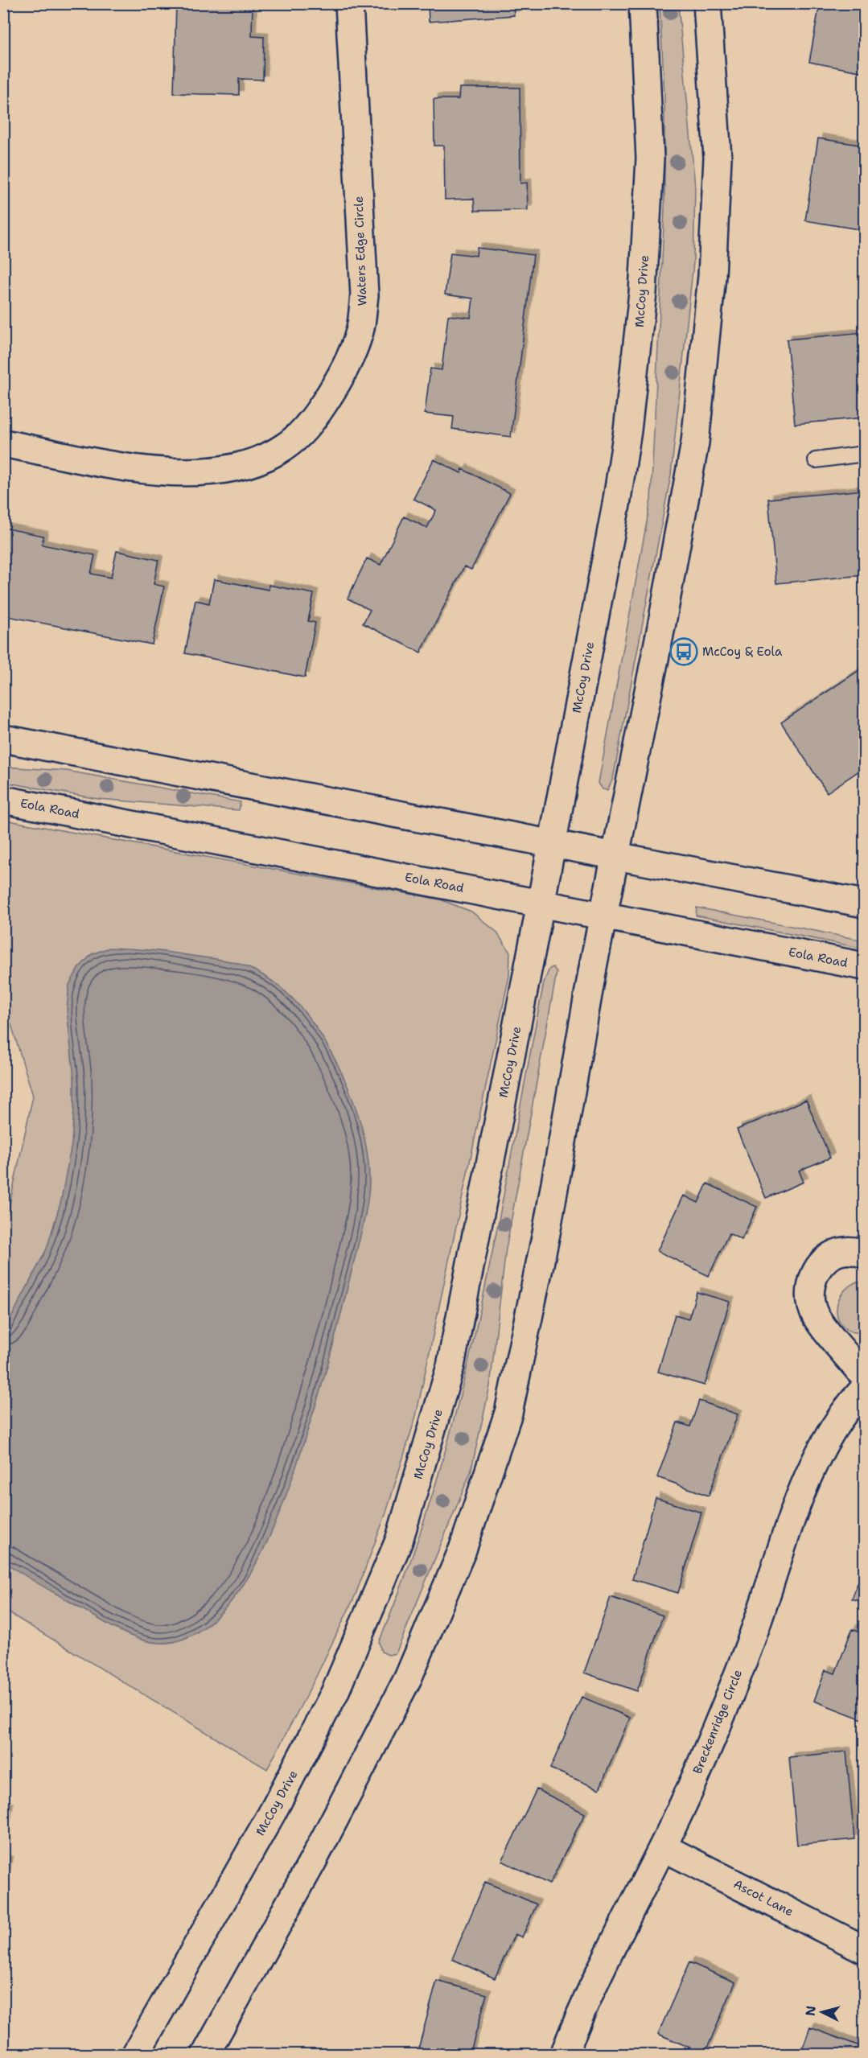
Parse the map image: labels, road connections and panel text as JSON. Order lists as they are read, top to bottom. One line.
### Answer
{"streets":{"street":["Waters Edge Circle","McCoy Drive","Eola Road","Breckenridge Circle","Ascot Lane"]},"crossings":[["McCoy Drive","Eola Road"],["Breckenridge Circle","Ascot Lane"]],"places":{"bus stop":["McCoy & Eola"]},"north":"left"}
